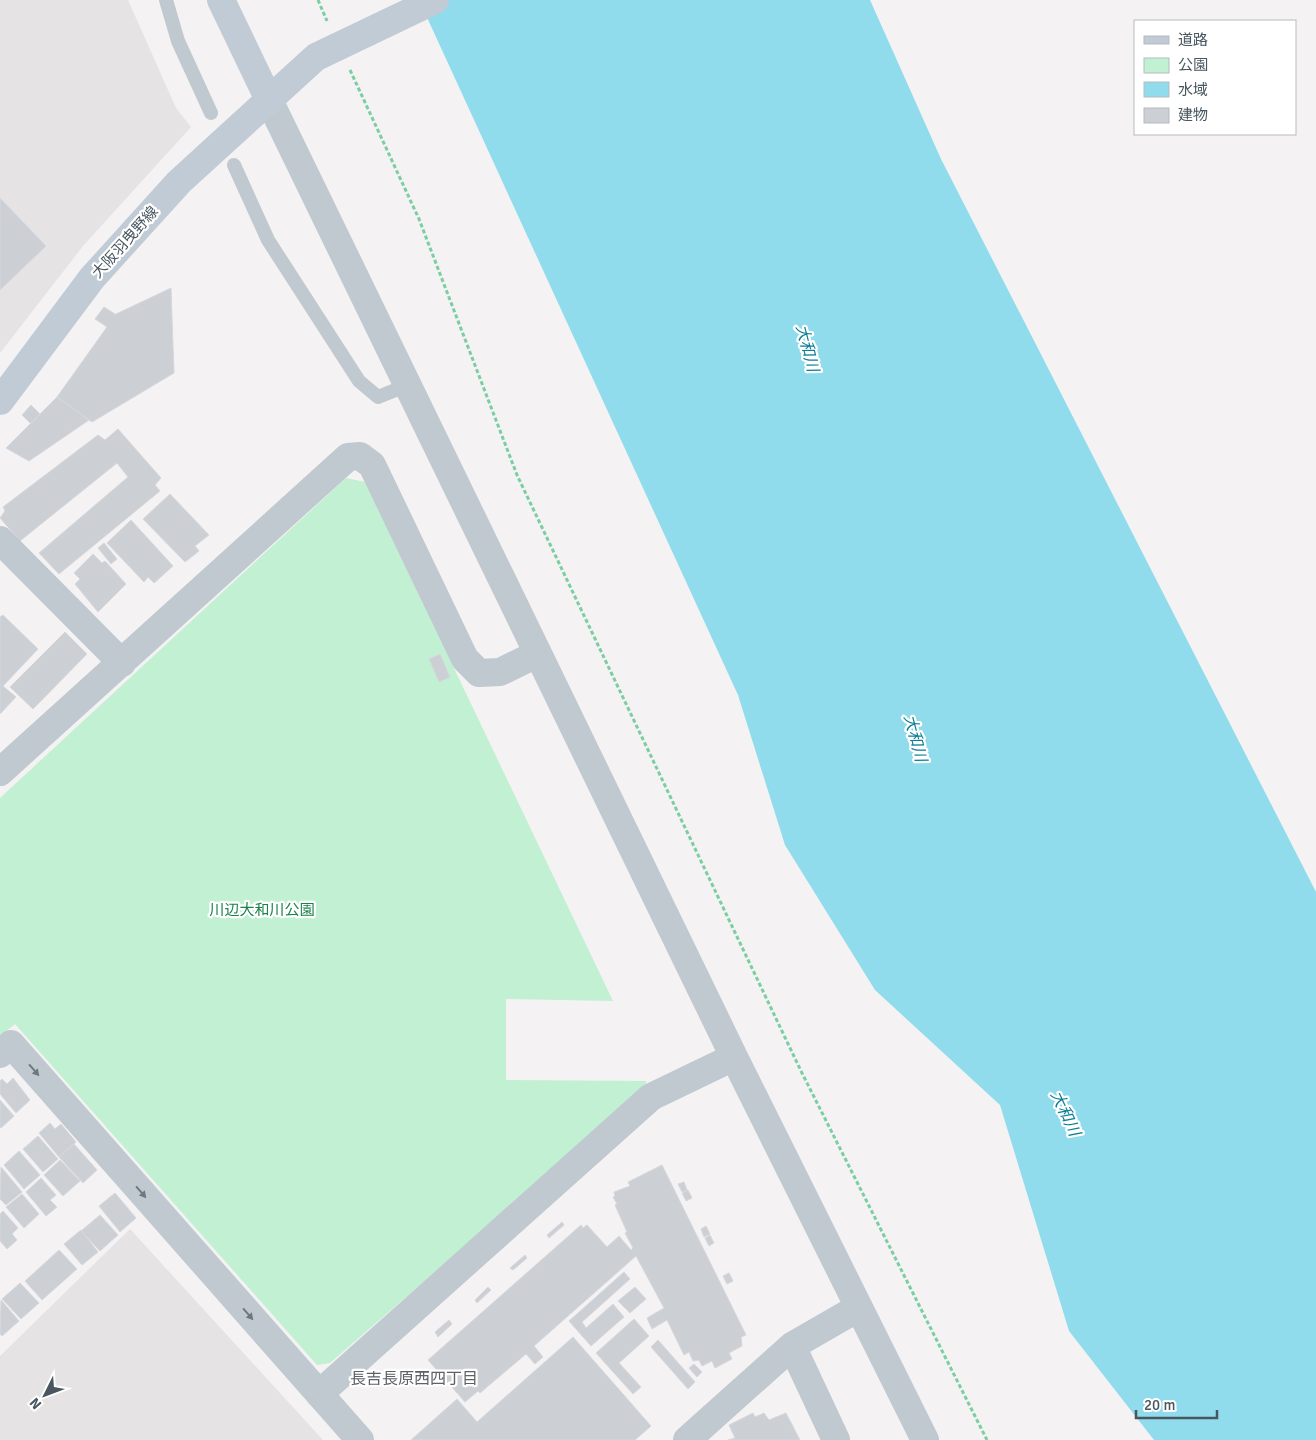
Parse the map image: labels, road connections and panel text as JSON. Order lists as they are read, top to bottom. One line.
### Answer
{"streets":{"main road":["大阪羽曳野線"]},"districts":["長吉長原西四丁目"],"water":["大和川"],"parks":["川辺大和川公園"],"legend":["道路","公園","水域","建物"],"scale_bar":"20 m","north":"bottom left"}
